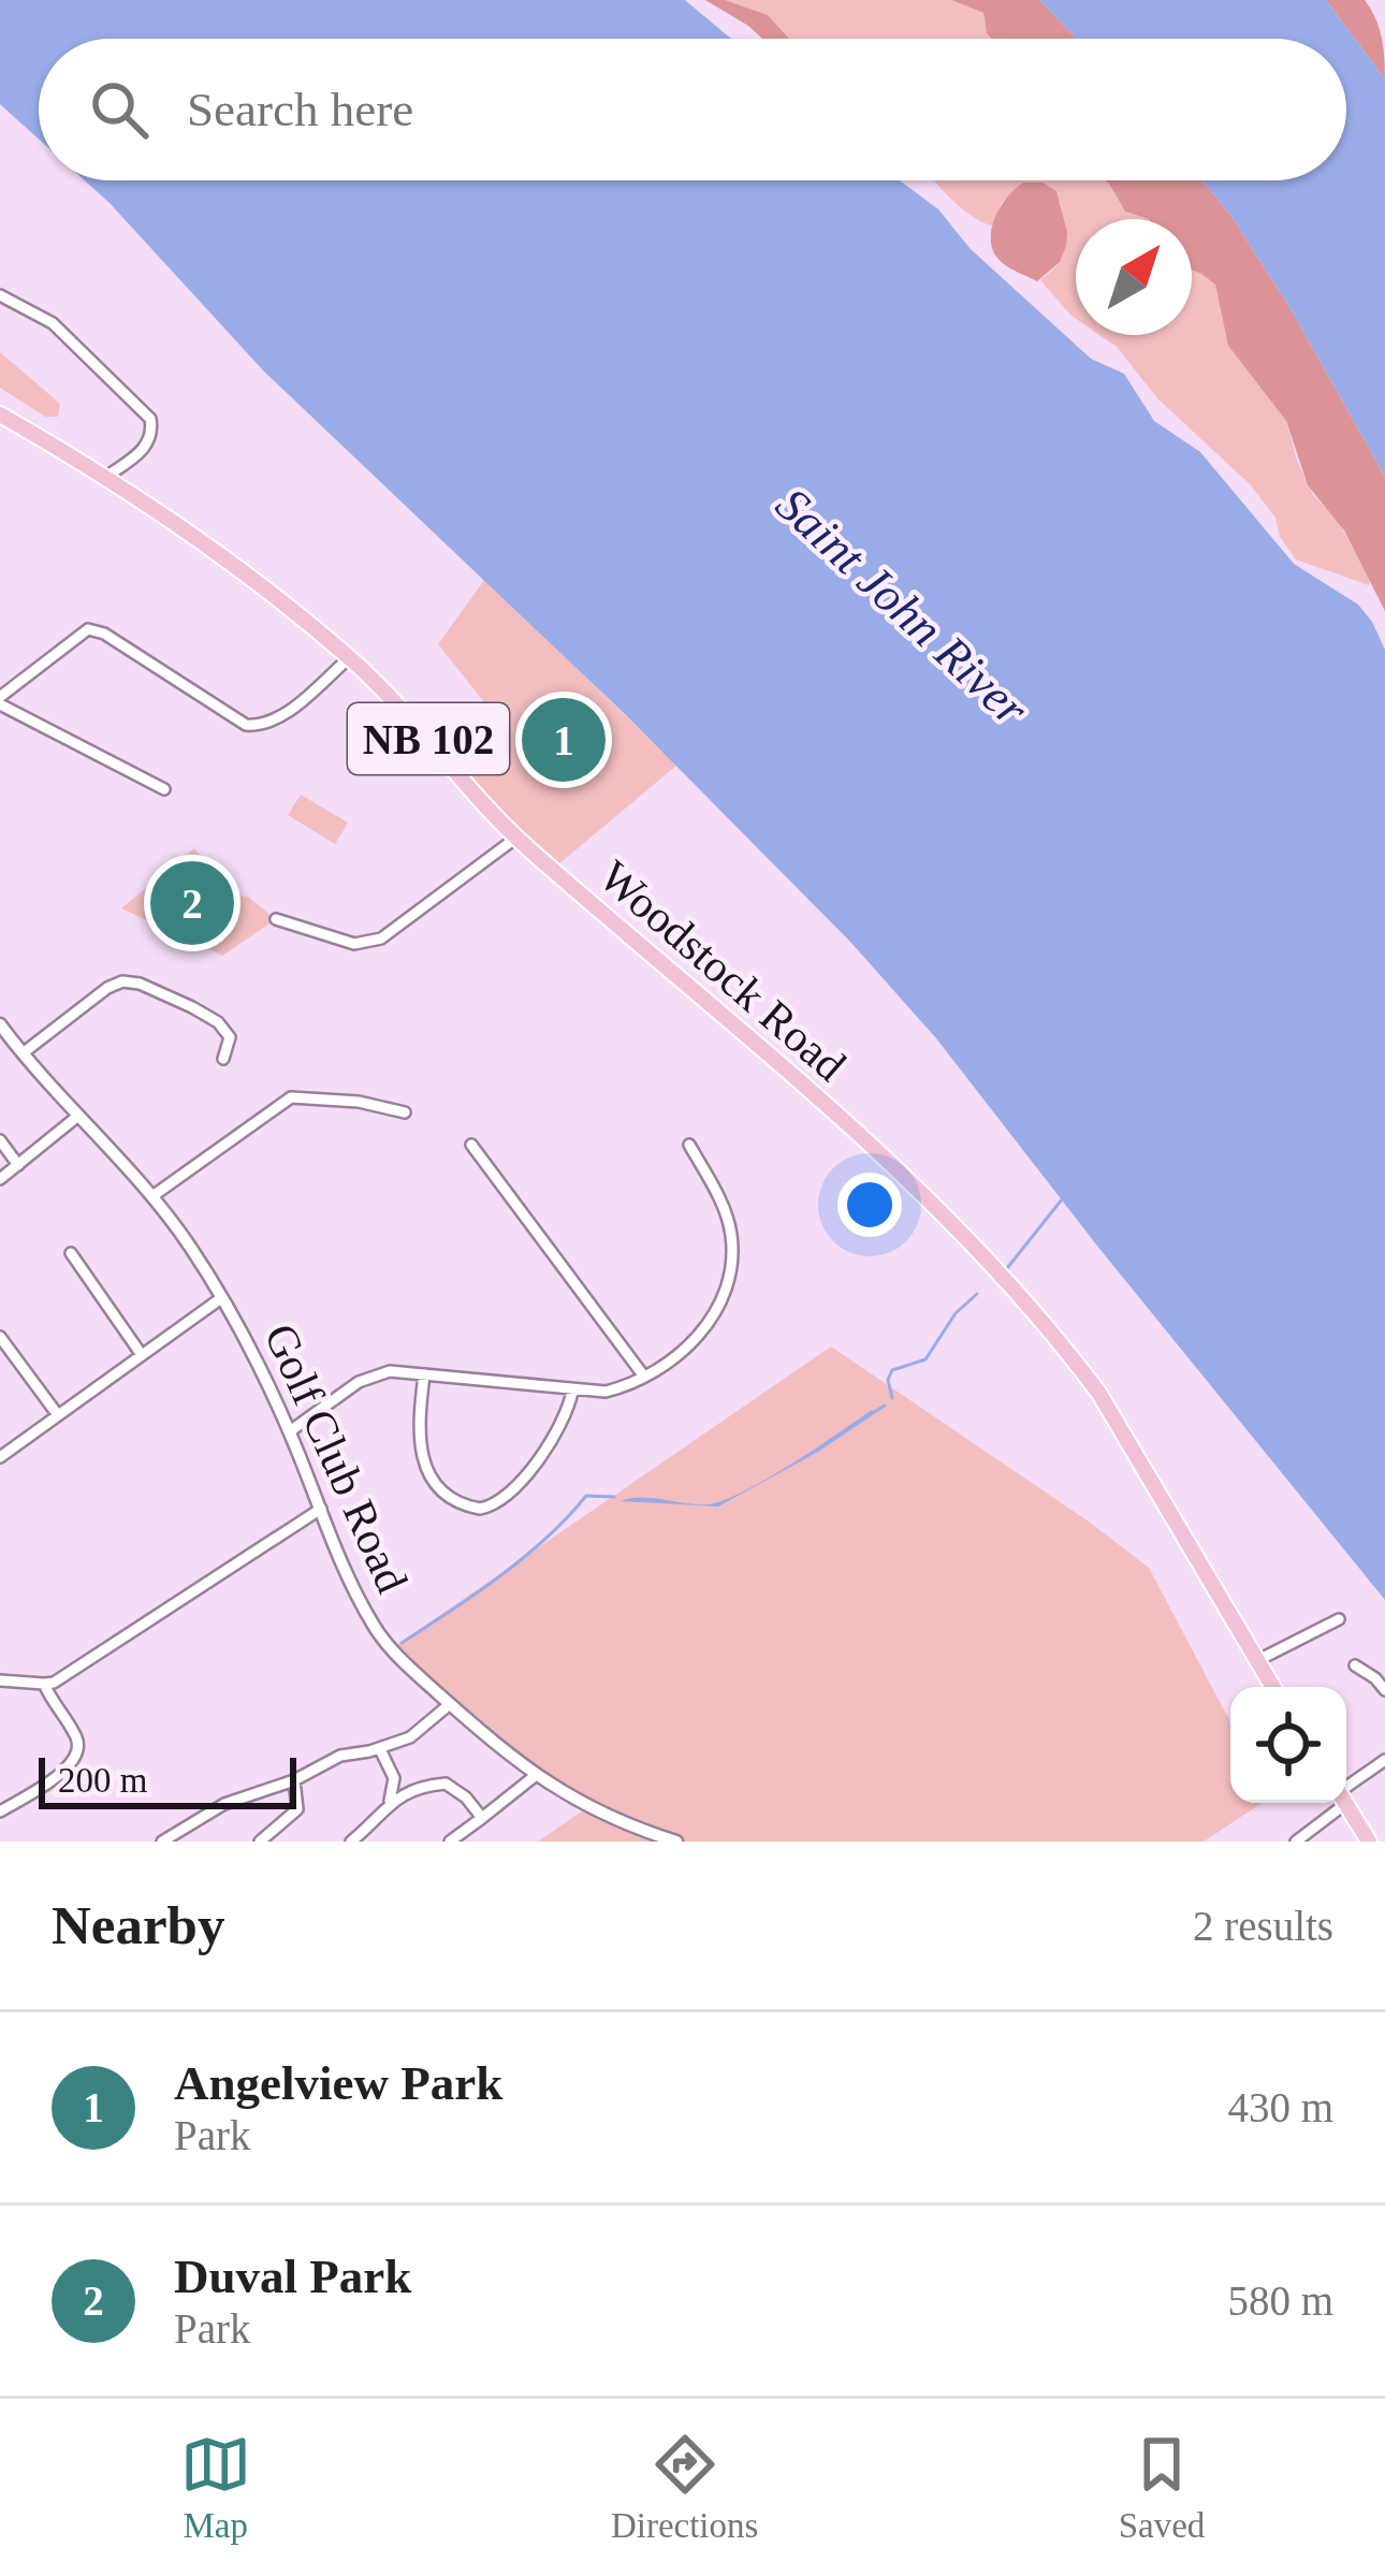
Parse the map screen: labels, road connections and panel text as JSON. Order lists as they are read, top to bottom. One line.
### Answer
{"streets":{"main road":["NB 102","Woodstock Road"],"street":["Golf Club Road"]},"water":["Saint John River"],"scale_bar":"200 m","north":"top right","page":{"search":"Search here","pins":["1","2"],"scale":"200 m","heading":["Nearby","2 results"],"list":[{"mark":"1","name":"Angelview Park","note":"Park","value":"430 m"},{"mark":"2","name":"Duval Park","note":"Park","value":"580 m"}],"nav":["Map","Directions","Saved"]}}
